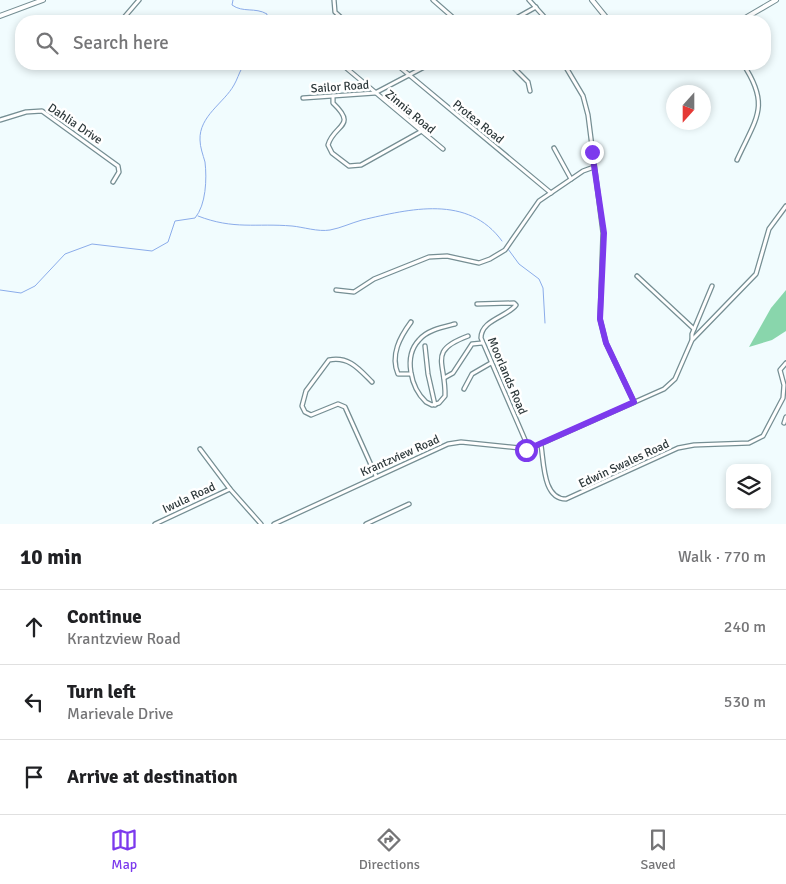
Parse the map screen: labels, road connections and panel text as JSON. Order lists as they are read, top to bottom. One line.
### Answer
{"streets":{"street":["Sailor Road","Zinnia Road","Protea Road","Dahlia Drive","Moorlands Road","Krantzview Road","Edwin Swales Road","Iwula Road"]},"crossings":[["Sailor Road","Zinnia Road"],["Sailor Road","Protea Road"],["Moorlands Road","Krantzview Road"],["Krantzview Road","Edwin Swales Road"]],"north":"bottom","page":{"search":"Search here","heading":["10 min","Walk · 770 m"],"list":[["Continue","Krantzview Road","240 m"],["Turn left","Marievale Drive","530 m"],"Arrive at destination"],"nav":["Map","Directions","Saved"]}}
